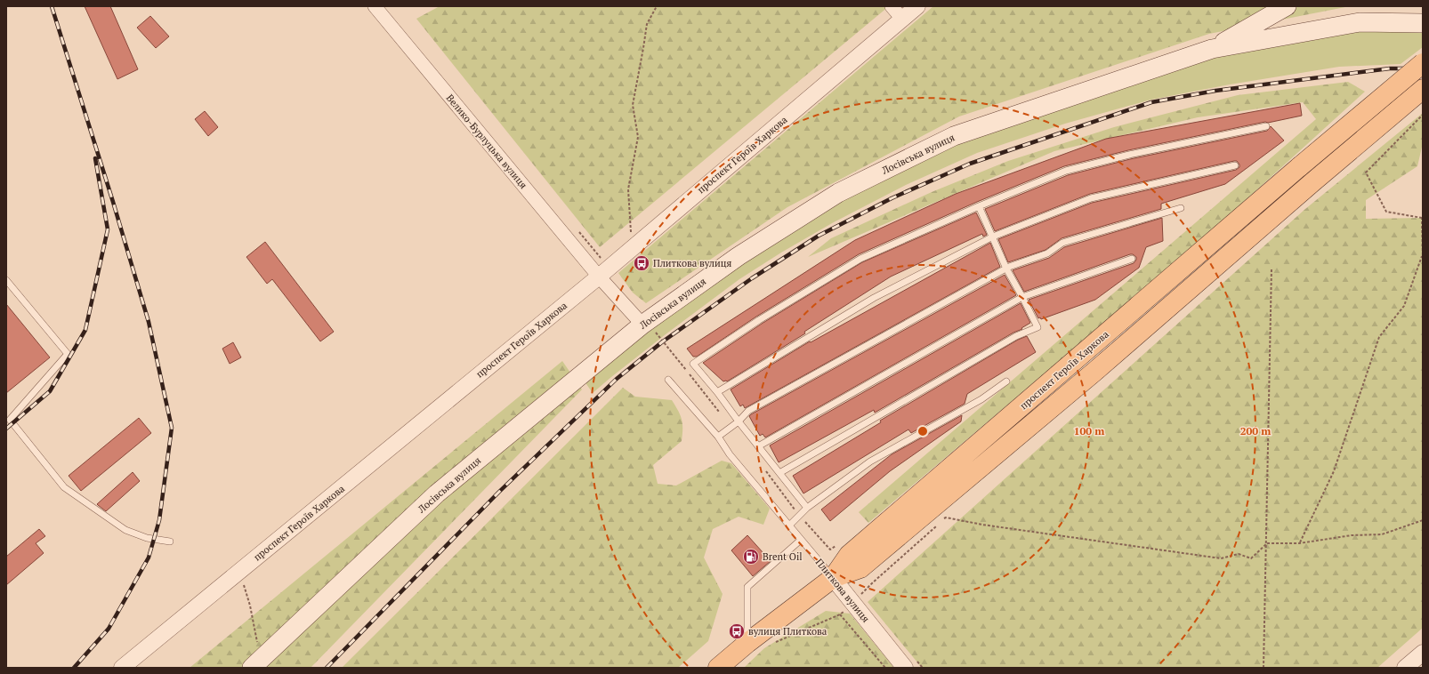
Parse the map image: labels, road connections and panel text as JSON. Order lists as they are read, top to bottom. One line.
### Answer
{"streets":{"main road":["Лосівська вулиця","проспект Героїв Харкова"],"street":["Велико-Бурлуцька вулиця","Плиткова вулиця"]},"crossings":[["Велико-Бурлуцька вулиця","проспект Героїв Харкова"],["проспект Героїв Харкова","Плиткова вулиця"]],"places":{"bus stop":["Плиткова вулиця","вулиця Плиткова"],"fuel station":["Brent Oil"]},"rings":["100 m","200 m"]}
